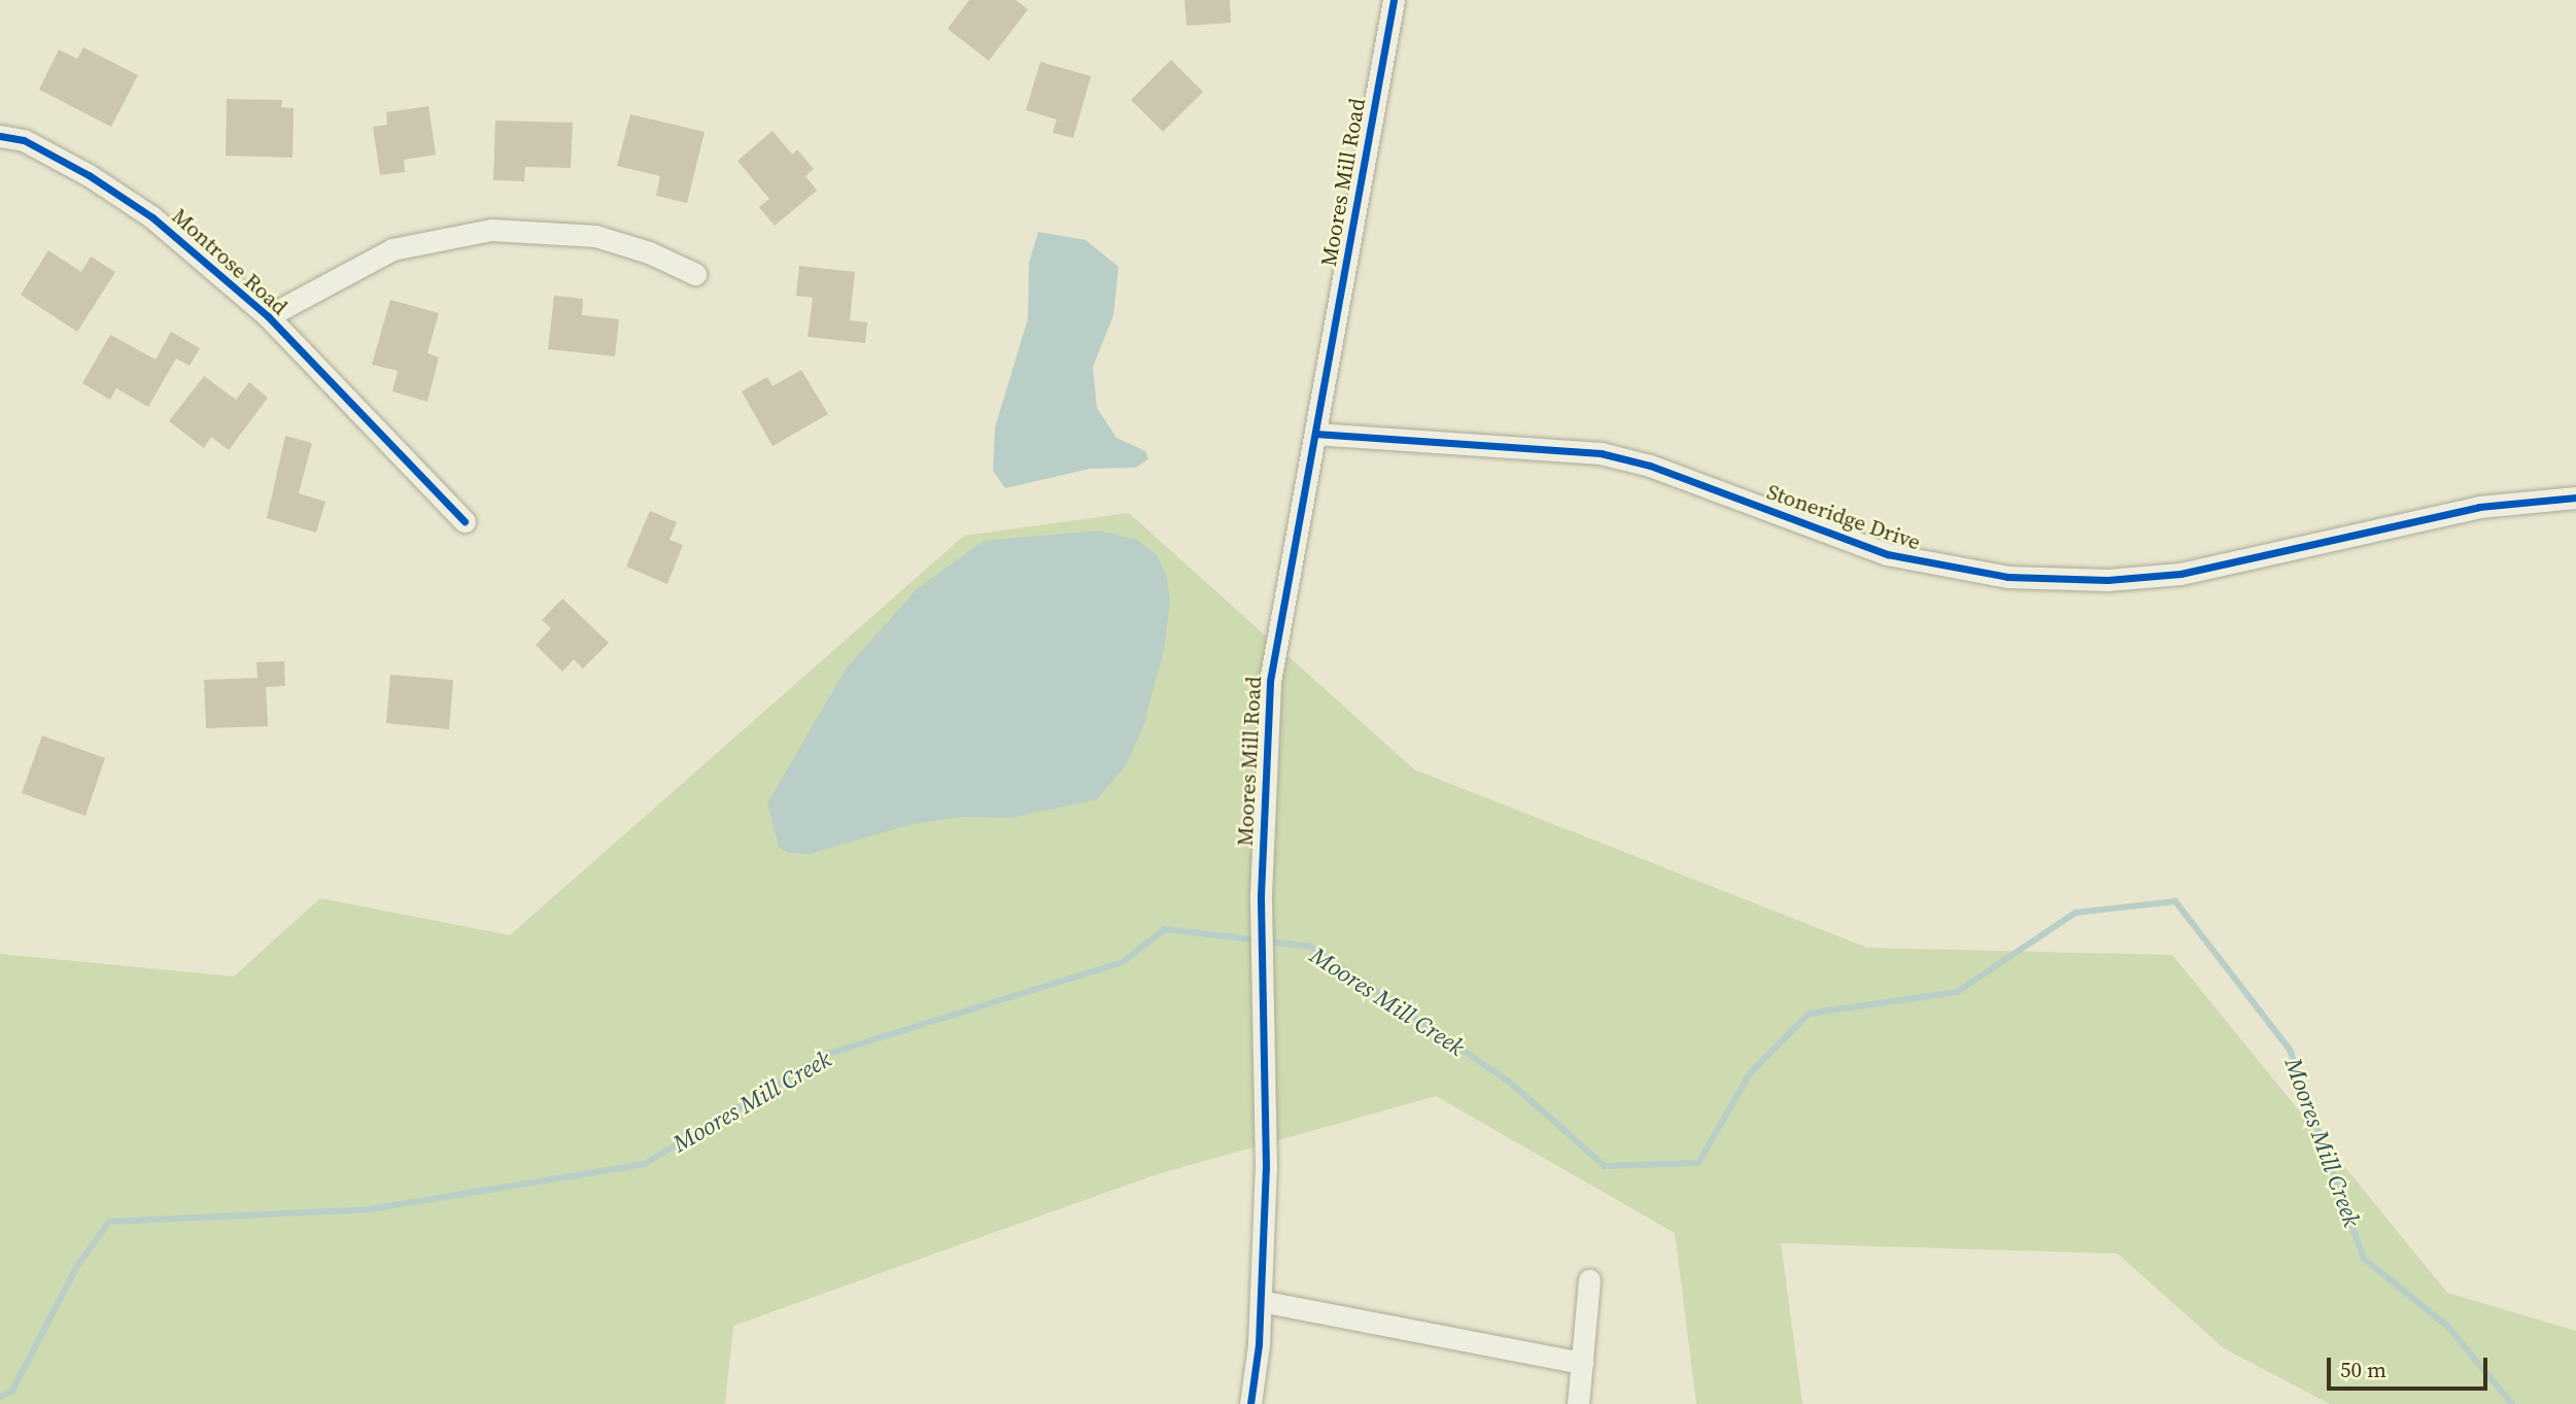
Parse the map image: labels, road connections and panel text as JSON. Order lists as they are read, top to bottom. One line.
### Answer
{"streets":{"street":["Moores Mill Road","Montrose Road","Stoneridge Drive"]},"crossings":[["Moores Mill Road","Stoneridge Drive"]],"water":["Moores Mill Creek"],"scale_bar":"50 m"}
